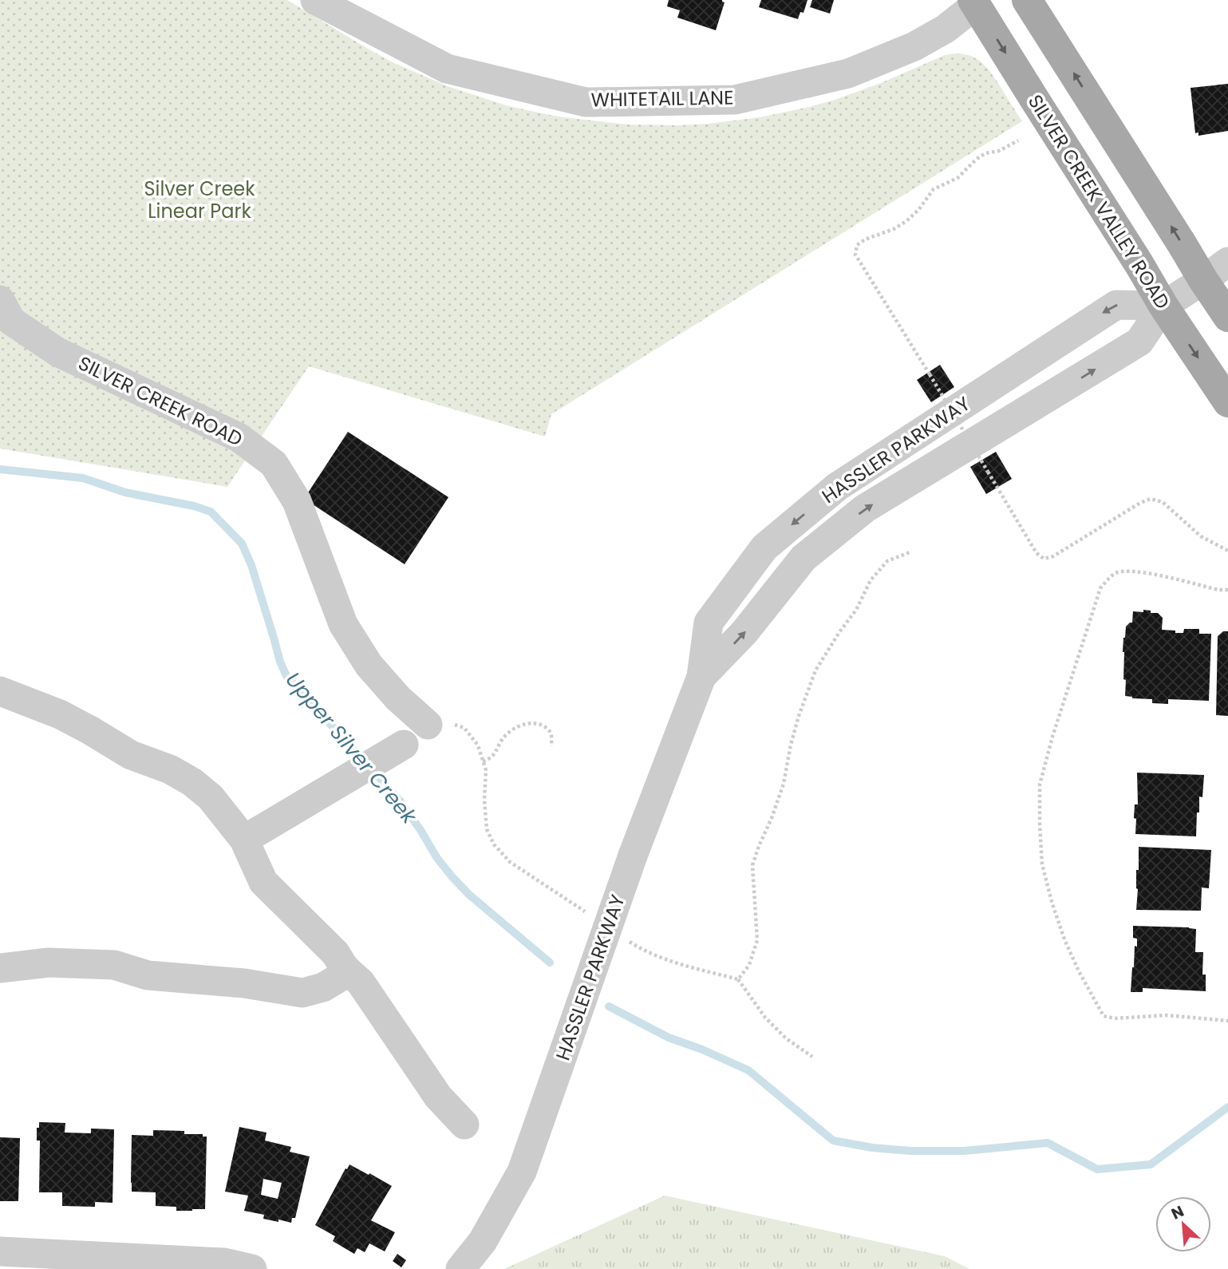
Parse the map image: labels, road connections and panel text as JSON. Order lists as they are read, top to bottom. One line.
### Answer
{"streets":{"main road":["SILVER CREEK VALLEY ROAD"],"street":["WHITETAIL LANE","SILVER CREEK ROAD","HASSLER PARKWAY"]},"crossings":[["WHITETAIL LANE","SILVER CREEK VALLEY ROAD"],["SILVER CREEK VALLEY ROAD","HASSLER PARKWAY"]],"water":["Upper Silver Creek"],"parks":["Silver Creek Linear Park"],"north":"top left"}
